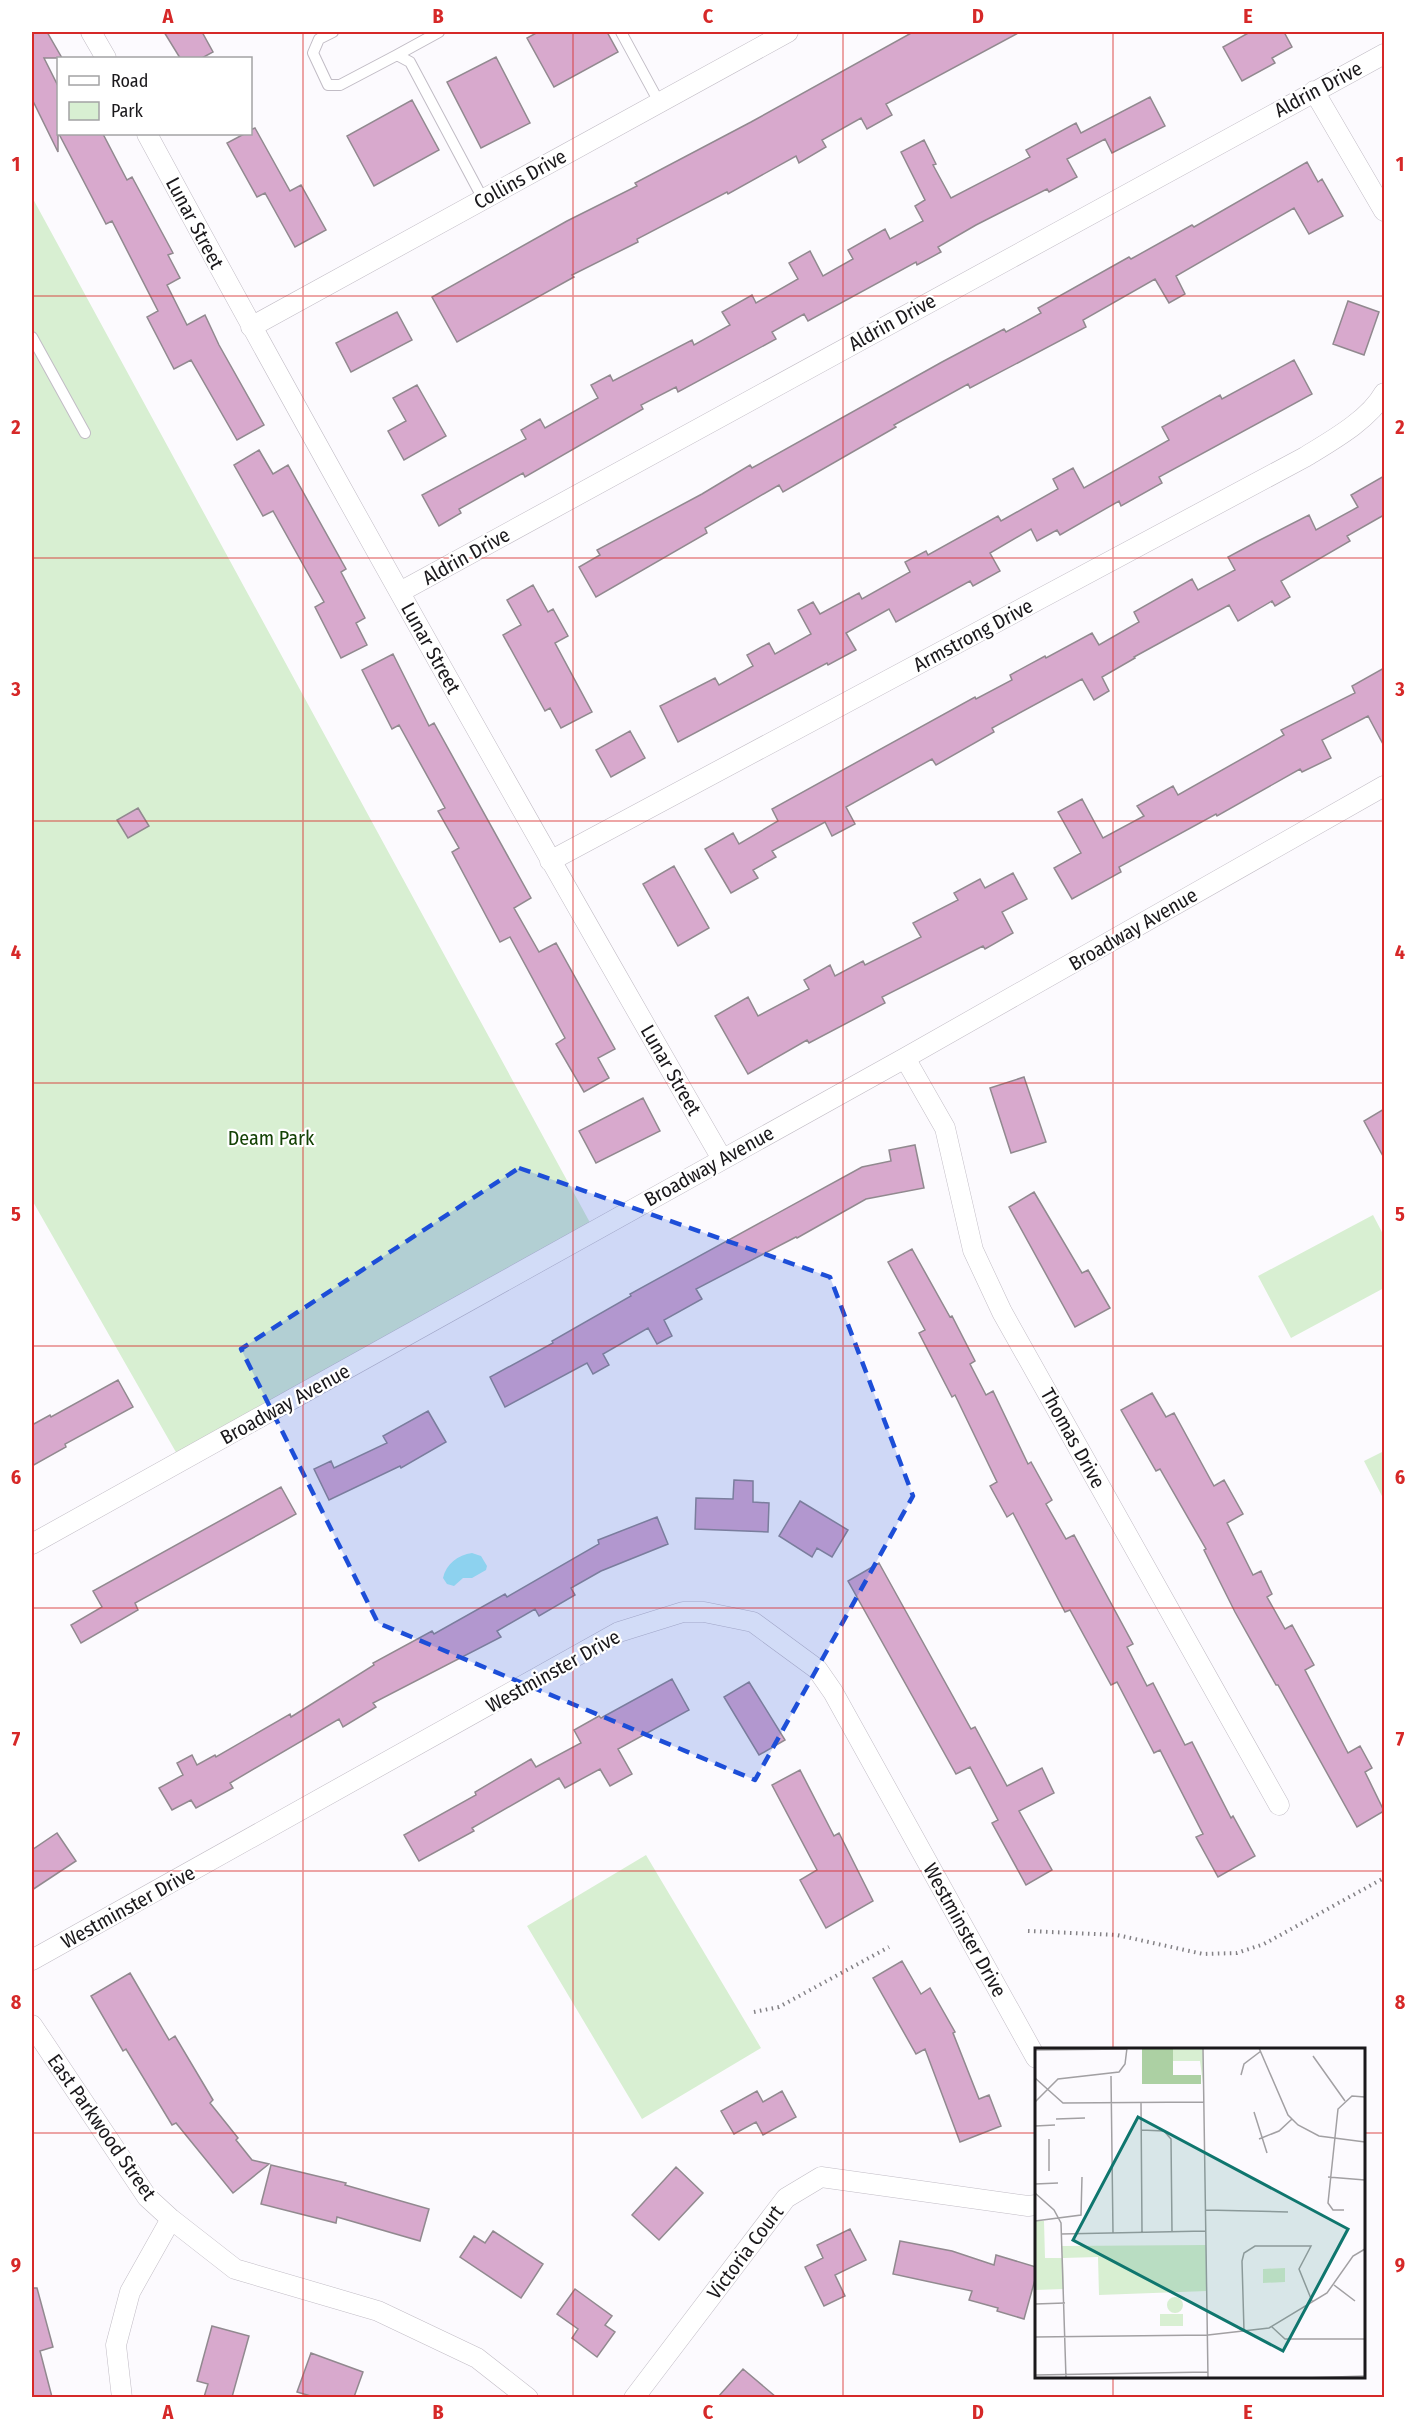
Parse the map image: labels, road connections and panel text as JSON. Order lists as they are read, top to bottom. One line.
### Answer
{"streets":{"street":["Aldrin Drive","Collins Drive","Lunar Street","Armstrong Drive","Broadway Avenue","Thomas Drive","Westminster Drive","East Parkwood Street","Victoria Court"]},"crossings":[["Aldrin Drive","Lunar Street"],["Collins Drive","Lunar Street"],["Lunar Street","Armstrong Drive"],["Lunar Street","Broadway Avenue"],["Broadway Avenue","Thomas Drive"]],"parks":["Deam Park"],"legend":["Road","Park"],"grid":{"columns":["A","B","C","D","E"],"rows":["1","2","3","4","5","6","7","8","9"]}}
